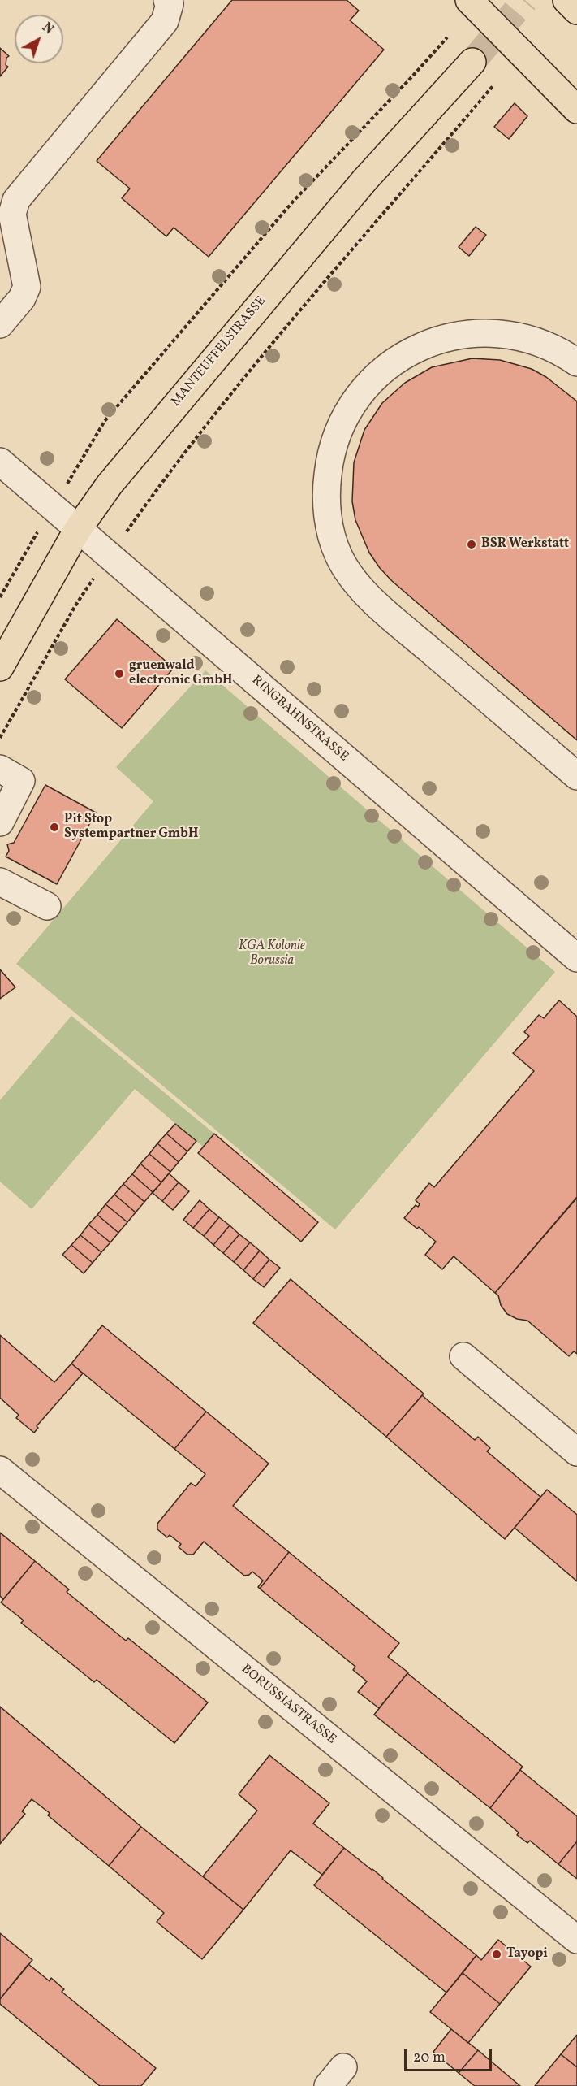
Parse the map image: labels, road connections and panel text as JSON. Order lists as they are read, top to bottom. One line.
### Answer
{"streets":{"main road":["MANTEUFFELSTRASSE"],"street":["RINGBAHNSTRASSE","BORUSSIASTRASSE"]},"crossings":[["MANTEUFFELSTRASSE","RINGBAHNSTRASSE"]],"parks":["KGA Kolonie Borussia"],"places":["BSR Werkstatt","gruenwald electronic GmbH","Pit Stop Systempartner GmbH","Tayopi"],"scale_bar":"20 m","north":"top right"}
